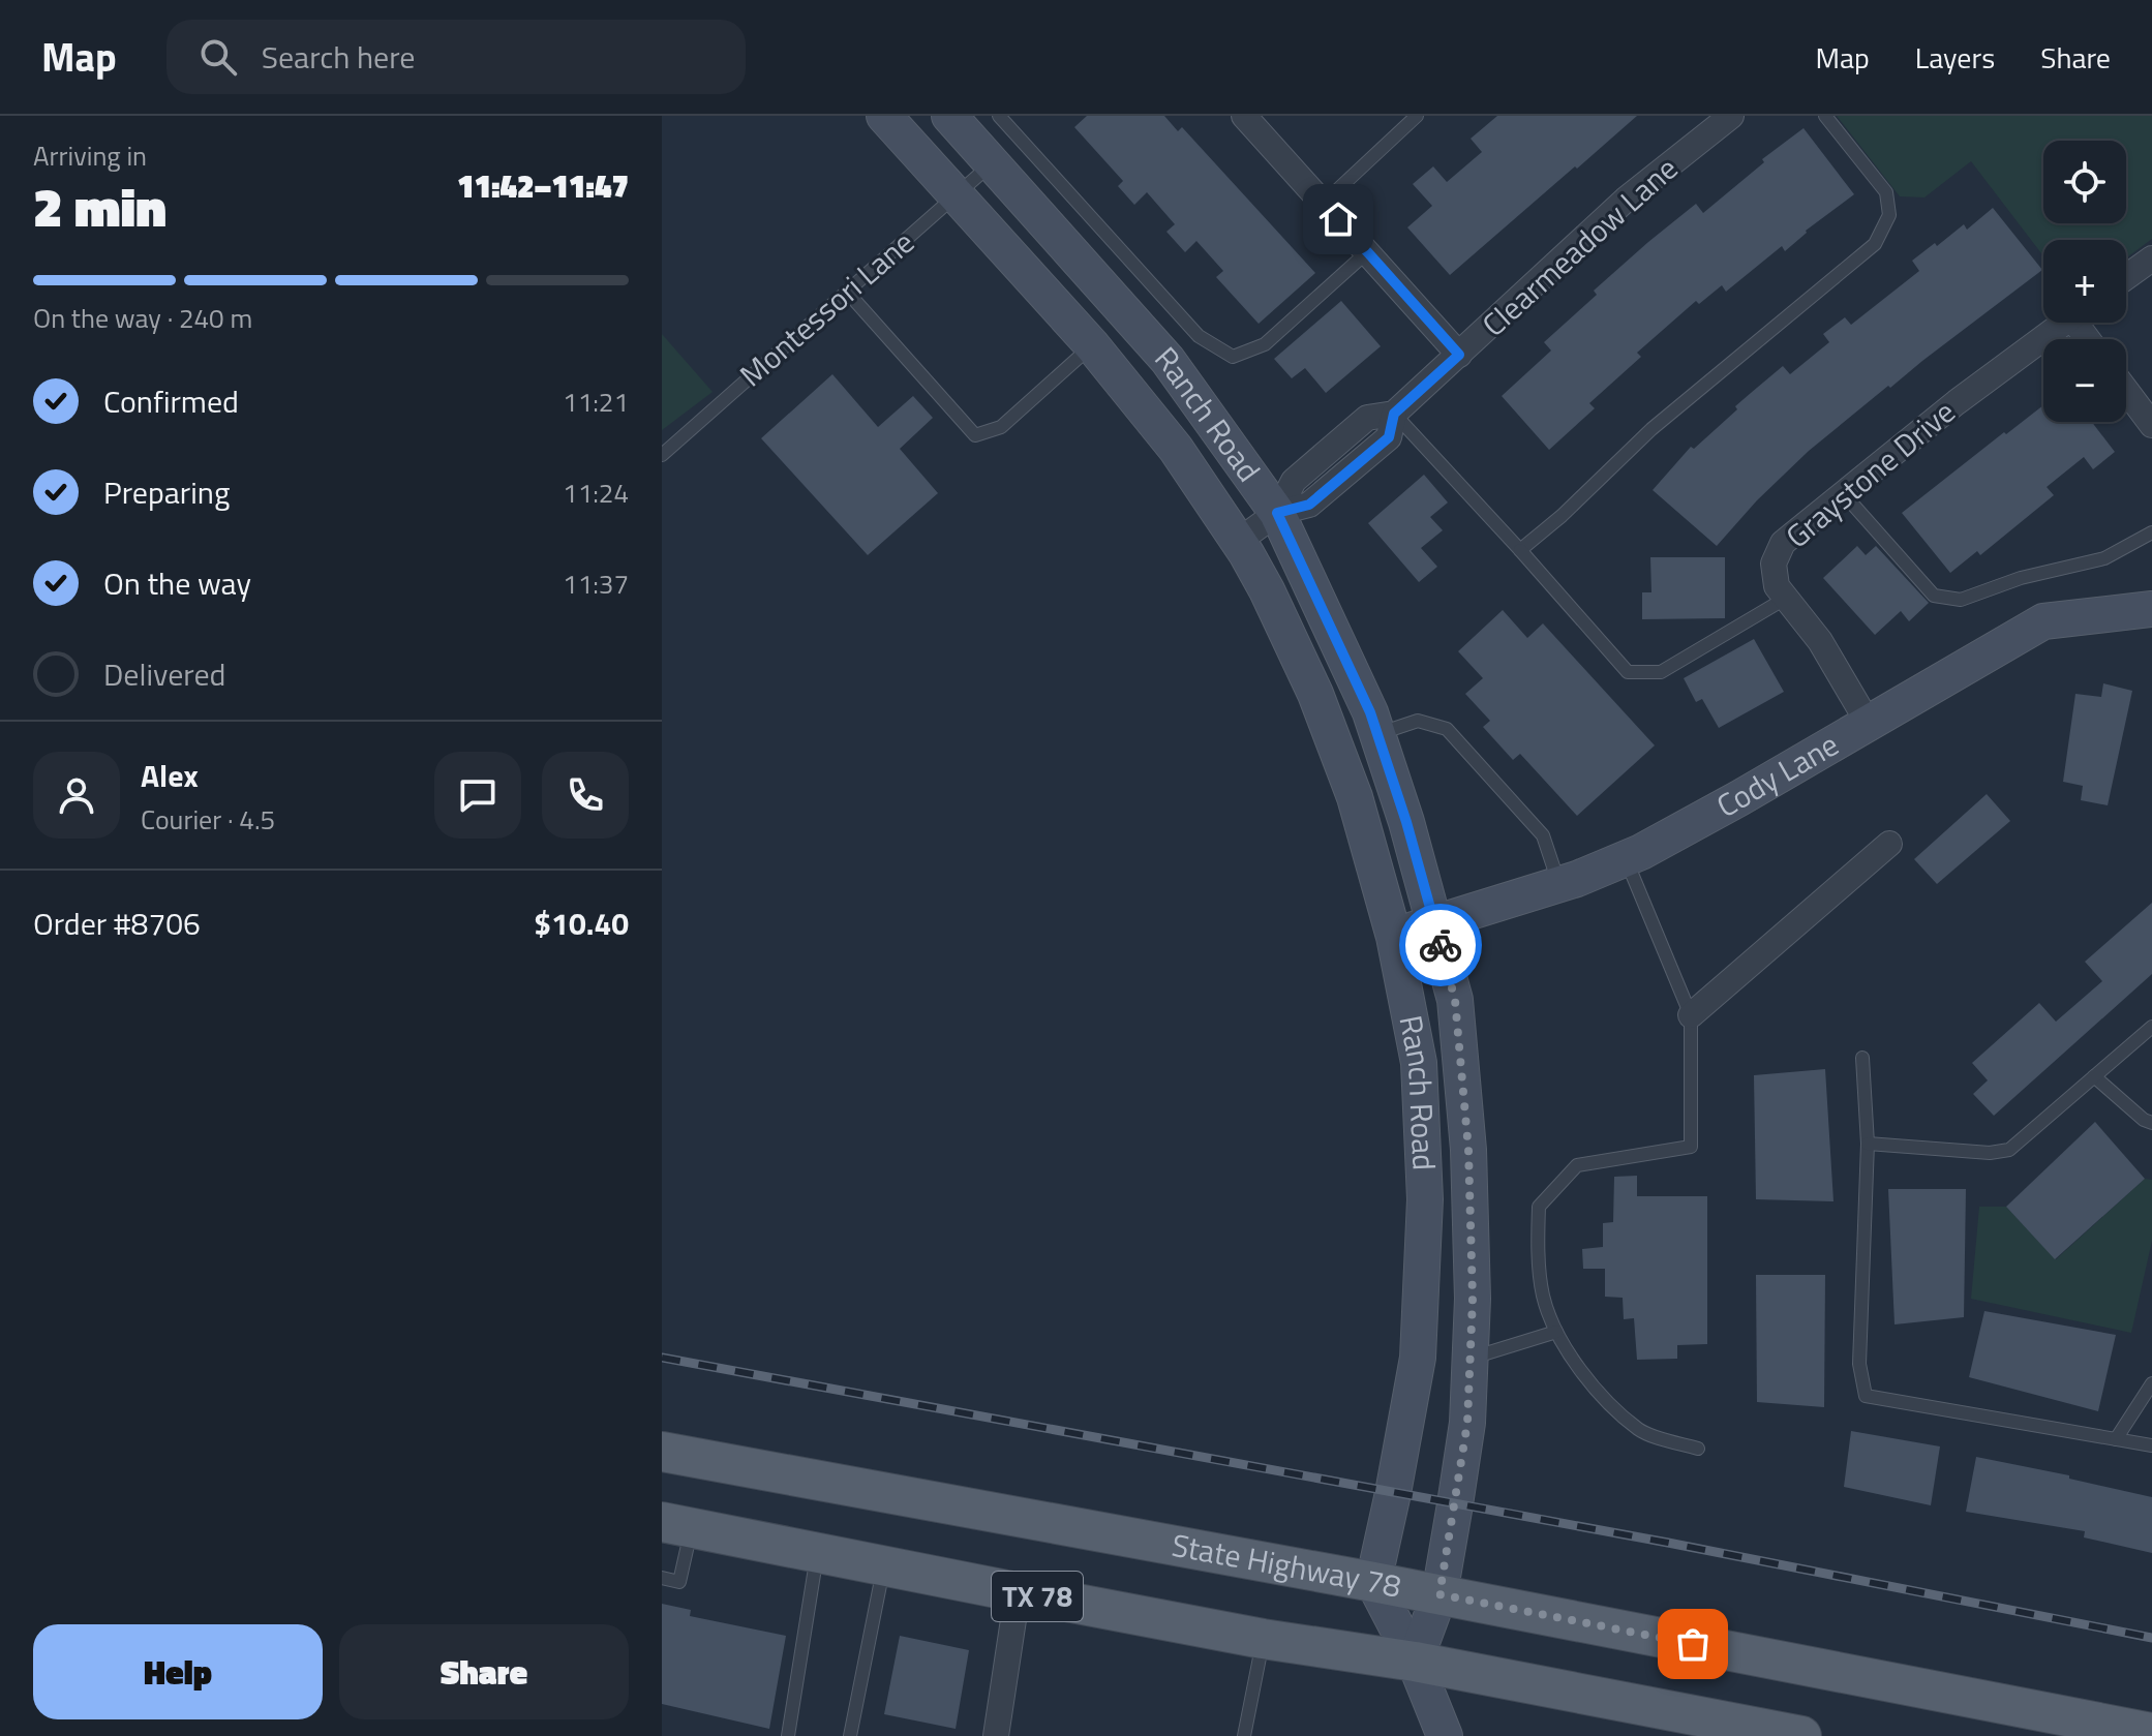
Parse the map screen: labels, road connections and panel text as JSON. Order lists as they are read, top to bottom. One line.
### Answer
{"streets":{"main road":["Ranch Road","Cody Lane","State Highway 78","TX 78"],"street":["Clearmeadow Lane","Graystone Drive"],"lane":["Montessori Lane"]},"crossings":[["Clearmeadow Lane","Ranch Road"],["Montessori Lane","Ranch Road"],["Ranch Road","Cody Lane"],["Ranch Road","State Highway 78"],["Ranch Road","TX 78"],["Graystone Drive","Cody Lane"]],"page":{"header":"Map","search":"Search here","nav":["Map","Layers","Share"],"heading":["2 min","Arriving in","11:42–11:47"],"panel":["Alex","Courier · 4.5","Order #8706","$10.40"],"map_buttons":["+","−"],"bar":"On the way · 240 m","list":[["Confirmed","11:21"],["Preparing","11:24"],["On the way","11:37"],"Delivered"],"buttons":["Help","Share"]}}
